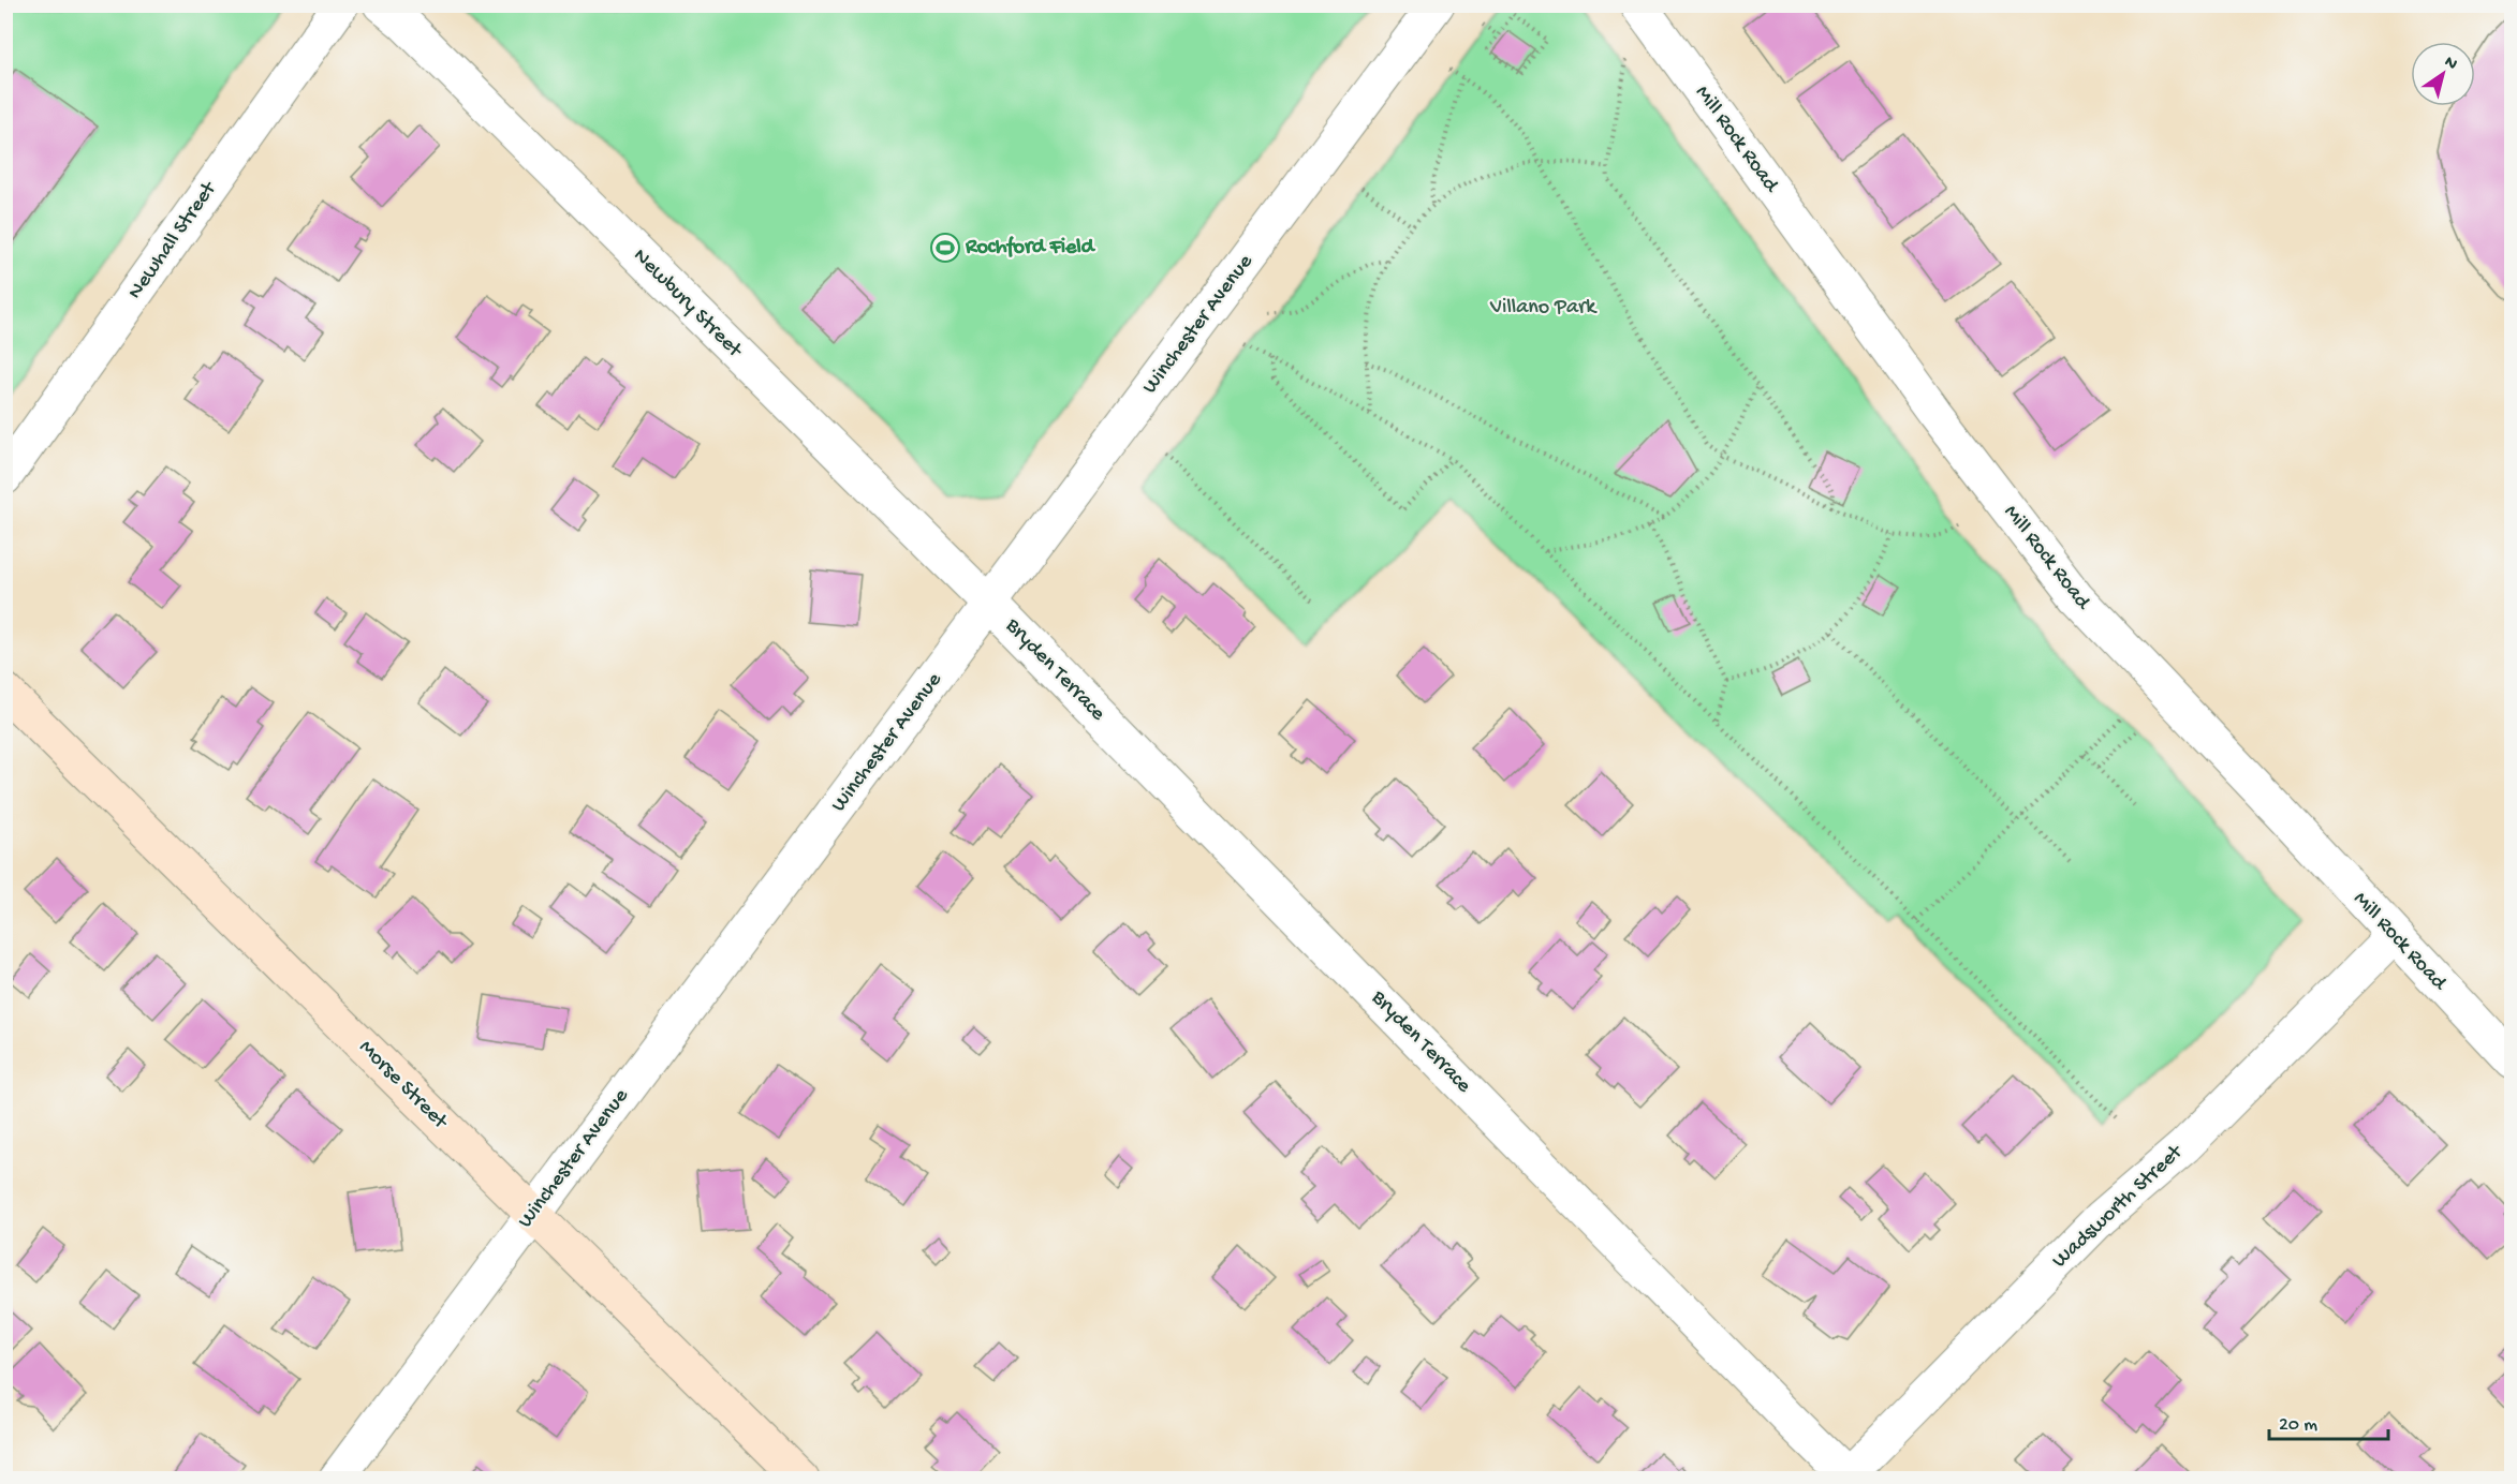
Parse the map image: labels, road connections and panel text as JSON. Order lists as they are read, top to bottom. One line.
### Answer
{"streets":{"main road":["Morse Street"],"street":["Mill Rock Road","Newhall Street","Newbury Street","Winchester Avenue","Bryden Terrace","Wadsworth Street"]},"crossings":[["Mill Rock Road","Wadsworth Street"],["Newbury Street","Winchester Avenue"],["Newbury Street","Bryden Terrace"],["Winchester Avenue","Bryden Terrace"],["Winchester Avenue","Morse Street"],["Bryden Terrace","Wadsworth Street"]],"parks":["Villano Park"],"places":{"sports":["Rochford Field"]},"scale_bar":"20 m","north":"top right"}
